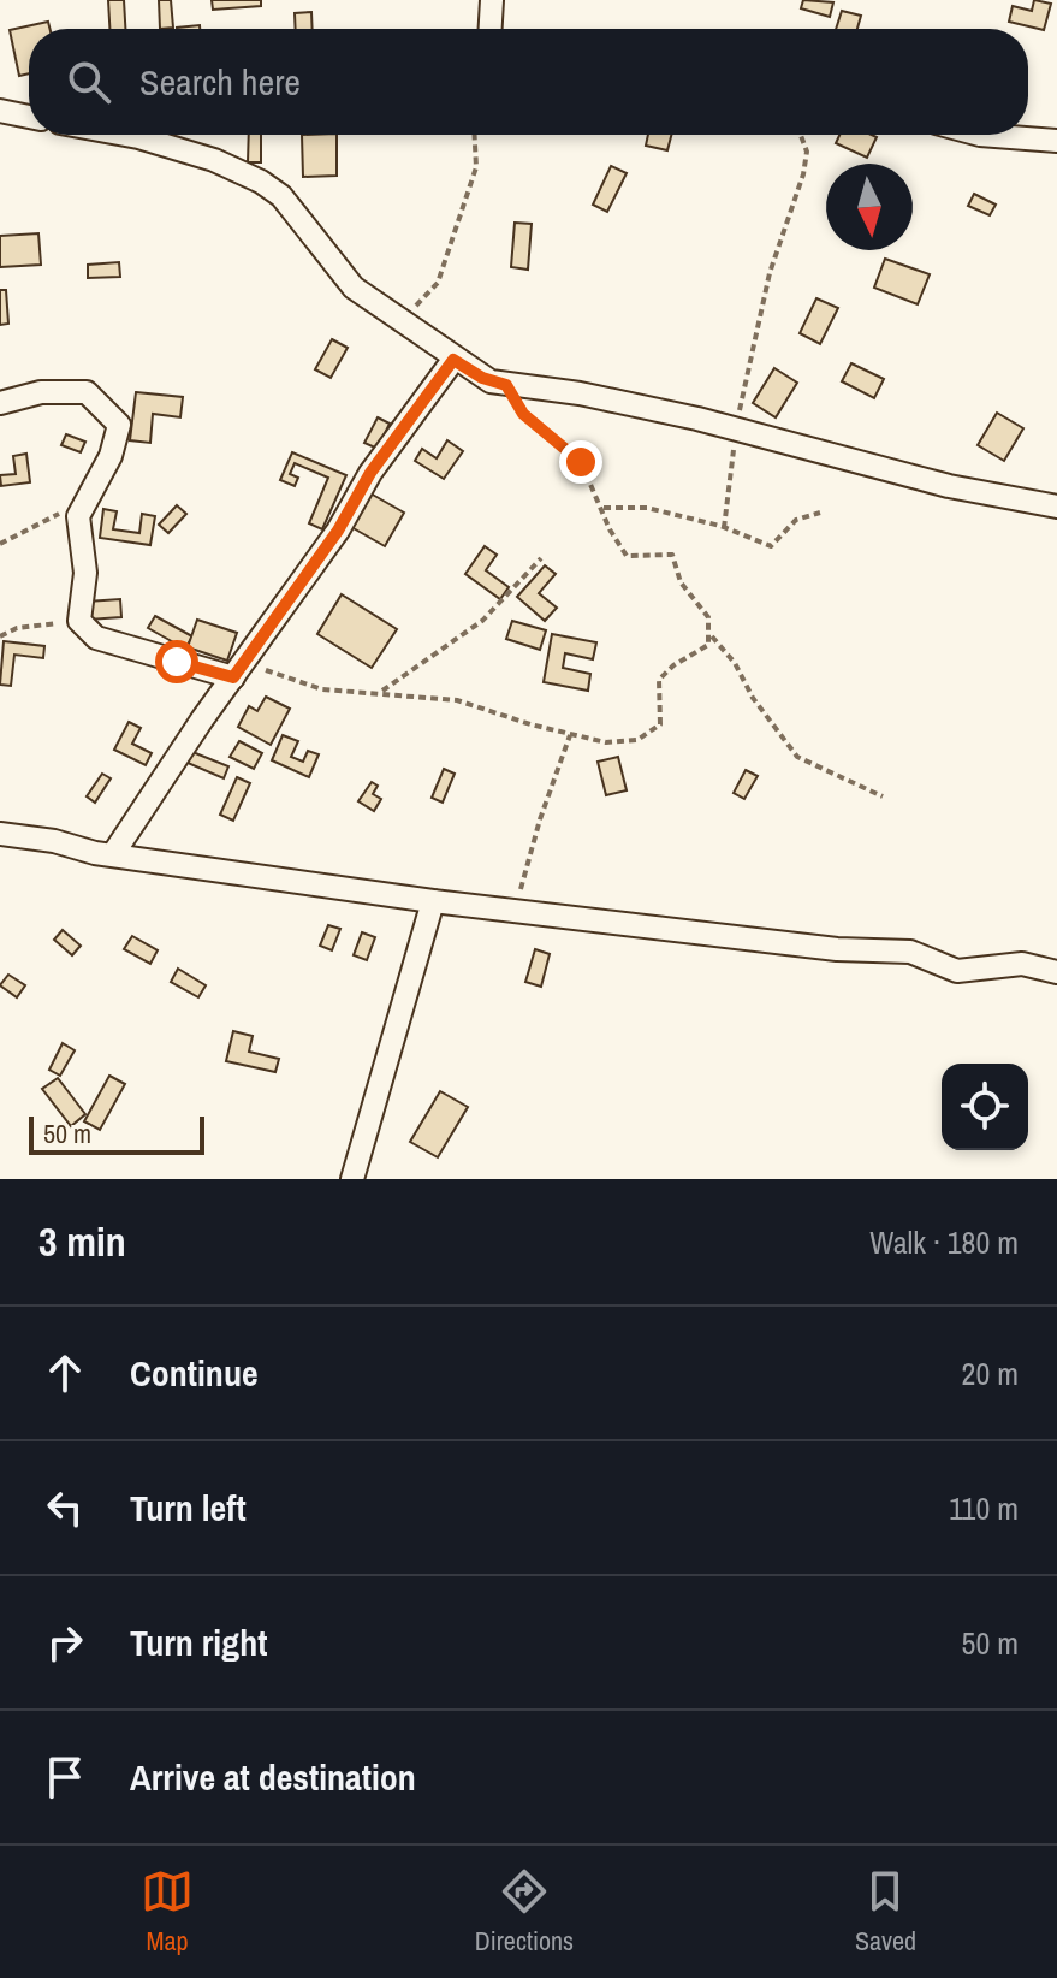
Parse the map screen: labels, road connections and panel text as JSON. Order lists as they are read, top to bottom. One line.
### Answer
{"scale_bar":"50 m","north":"bottom","page":{"search":"Search here","scale":"50 m","heading":["3 min","Walk · 180 m"],"list":[["Continue","20 m"],["Turn left","110 m"],["Turn right","50 m"],"Arrive at destination"],"nav":["Map","Directions","Saved"]}}
